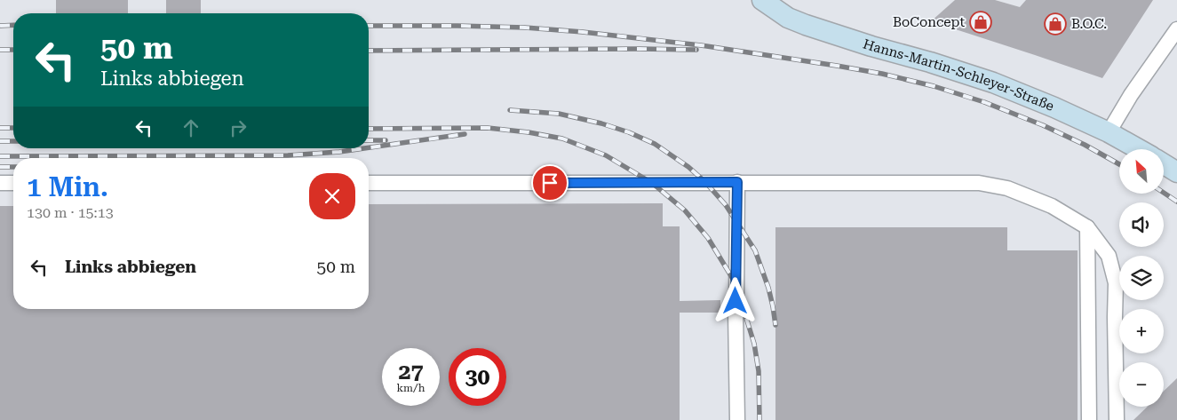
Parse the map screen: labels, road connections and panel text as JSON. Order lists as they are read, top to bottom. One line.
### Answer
{"streets":{"main road":["Hanns-Martin-Schleyer-Straße"]},"places":{"shop":["BoConcept","B.O.C."]},"north":"top left","page":{"turn":["50 m","Links abbiegen"],"map_buttons":["+","−"],"heading":["1 Min.","130 m · 15:13"],"list":[{"name":"Links abbiegen","value":"50 m"}],"speed":"27 km/h","limit":"30"}}
